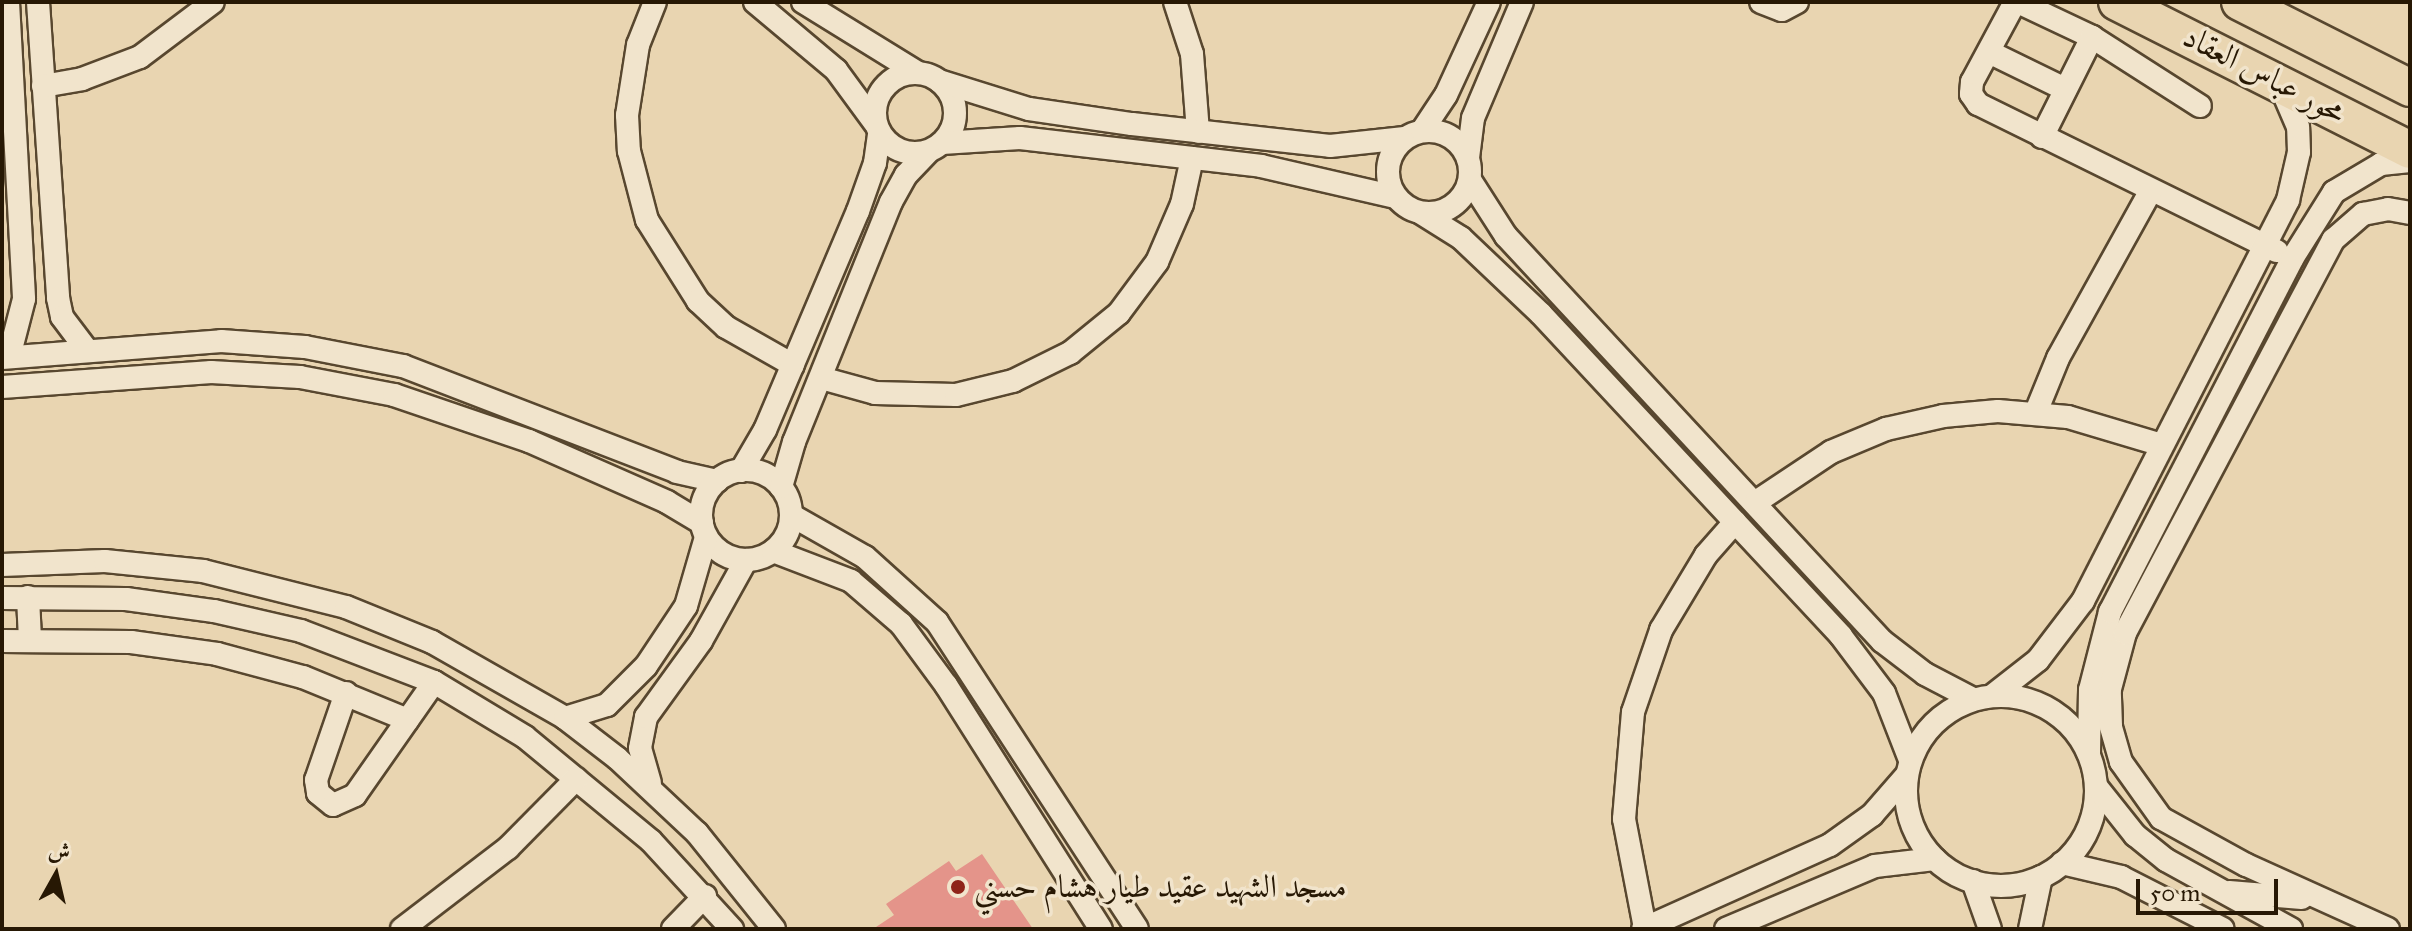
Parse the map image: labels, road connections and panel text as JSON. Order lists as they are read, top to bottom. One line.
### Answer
{"streets":{"main road":["محور عباس العقاد"]},"places":["مسجد الشهيد عقيد طيار هشام حسني"],"scale_bar":"50 m","north":"top"}
